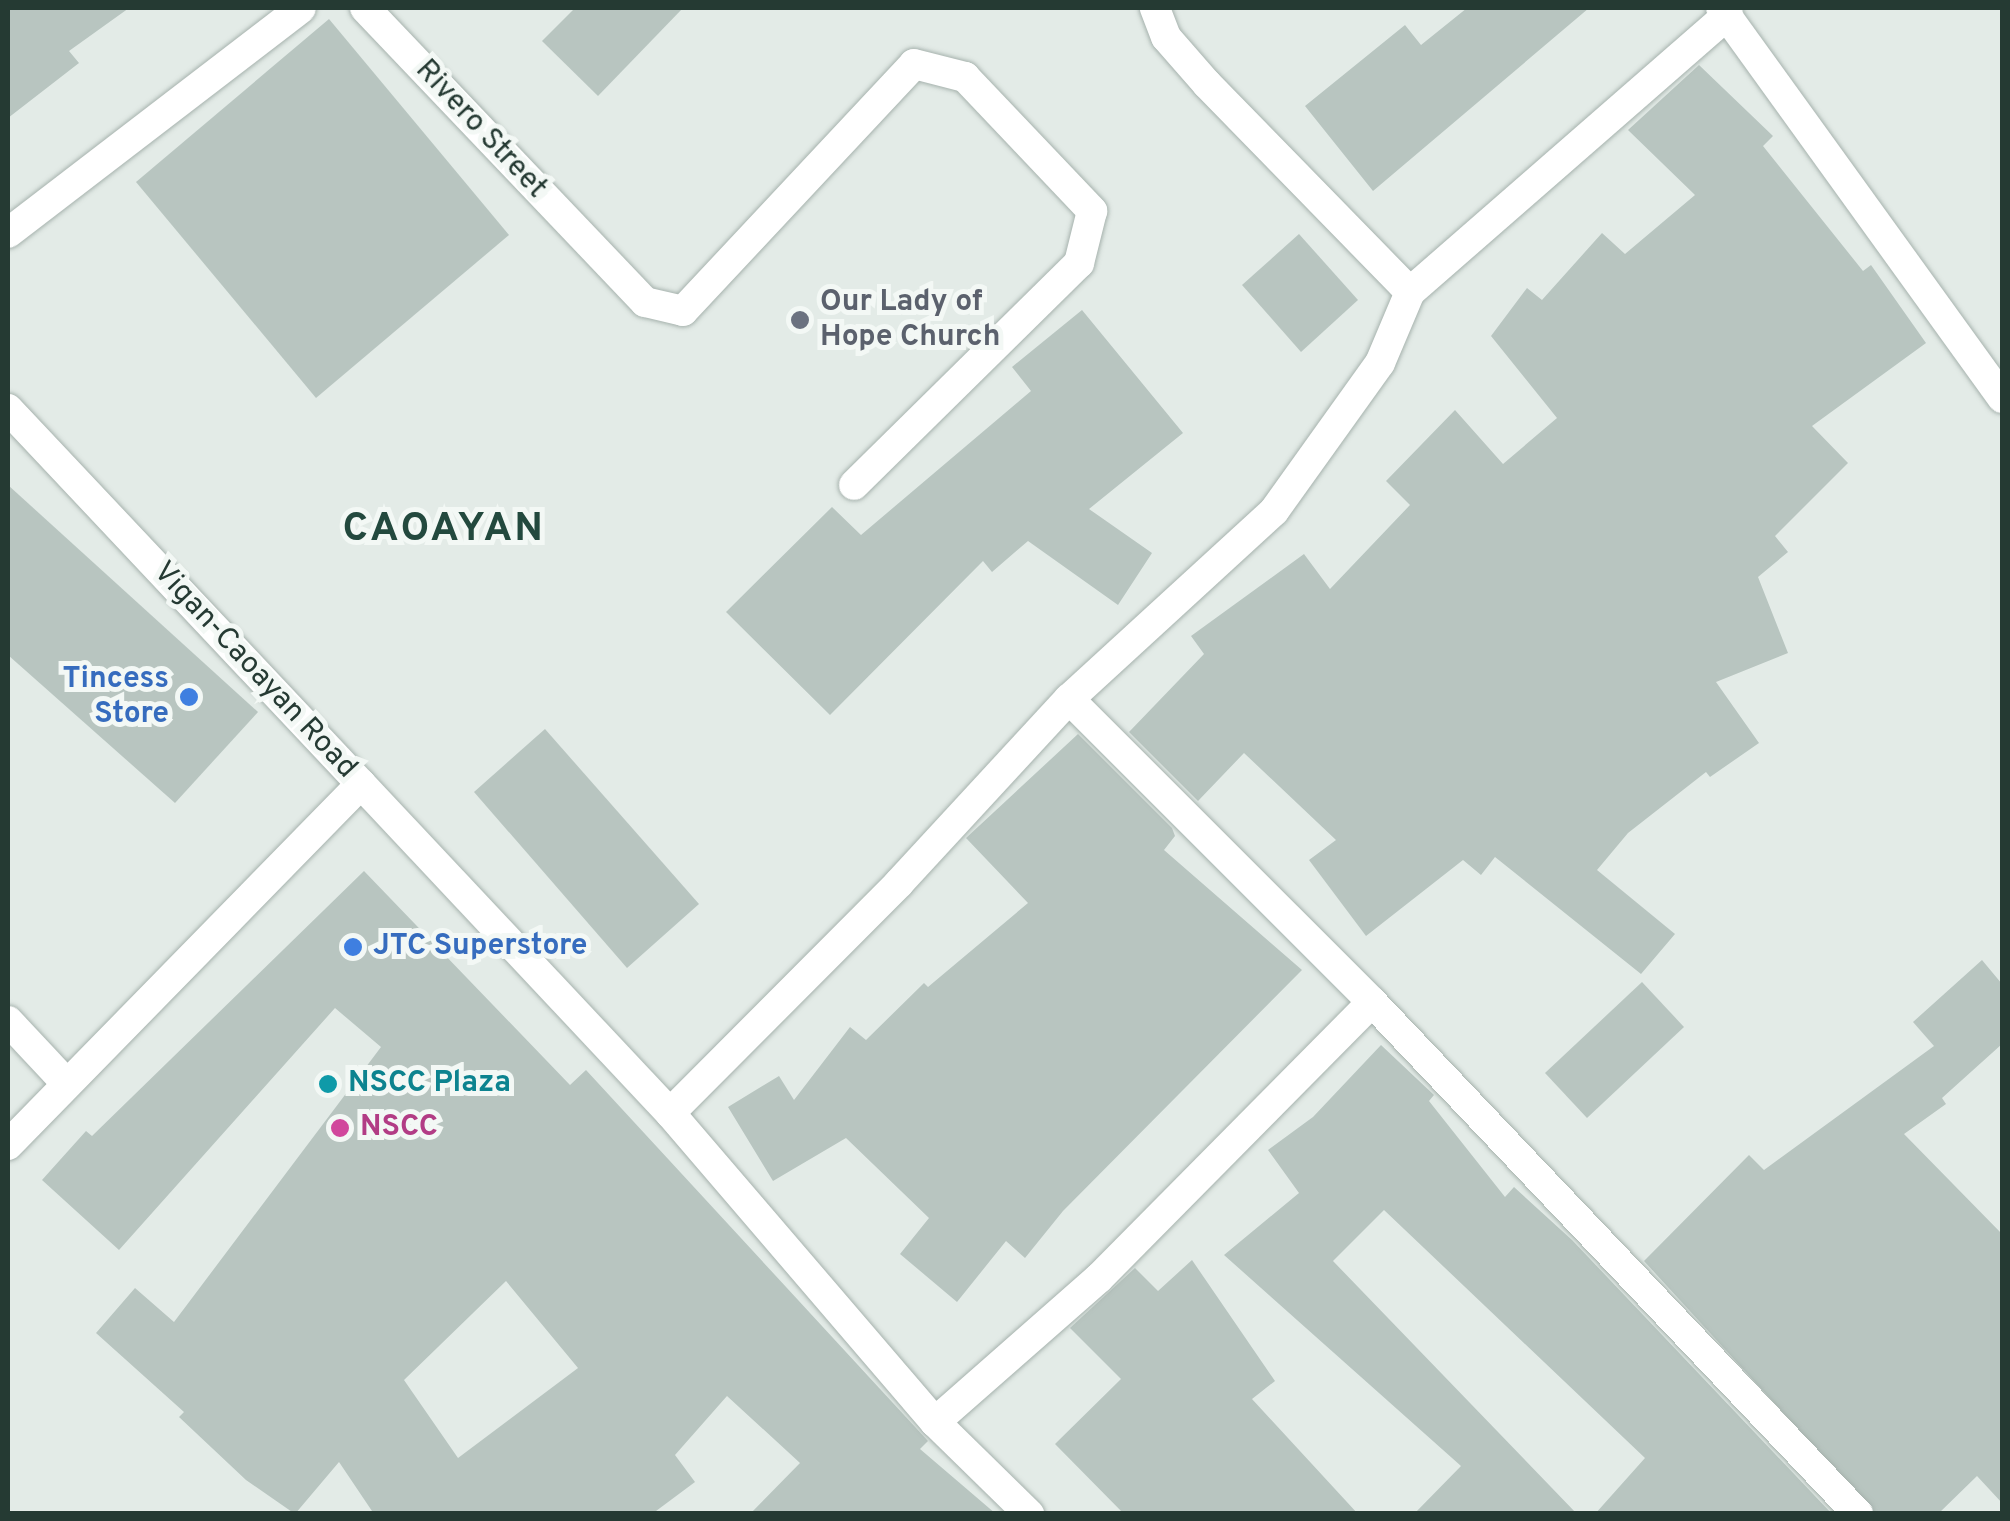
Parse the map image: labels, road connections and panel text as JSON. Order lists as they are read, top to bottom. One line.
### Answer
{"streets":{"street":["Rivero Street","Vigan-Caoayan Road"]},"districts":["CAOAYAN"],"places":["Our Lady of Hope Church","Tincess Store","JTC Superstore","NSCC Plaza","NSCC"]}
